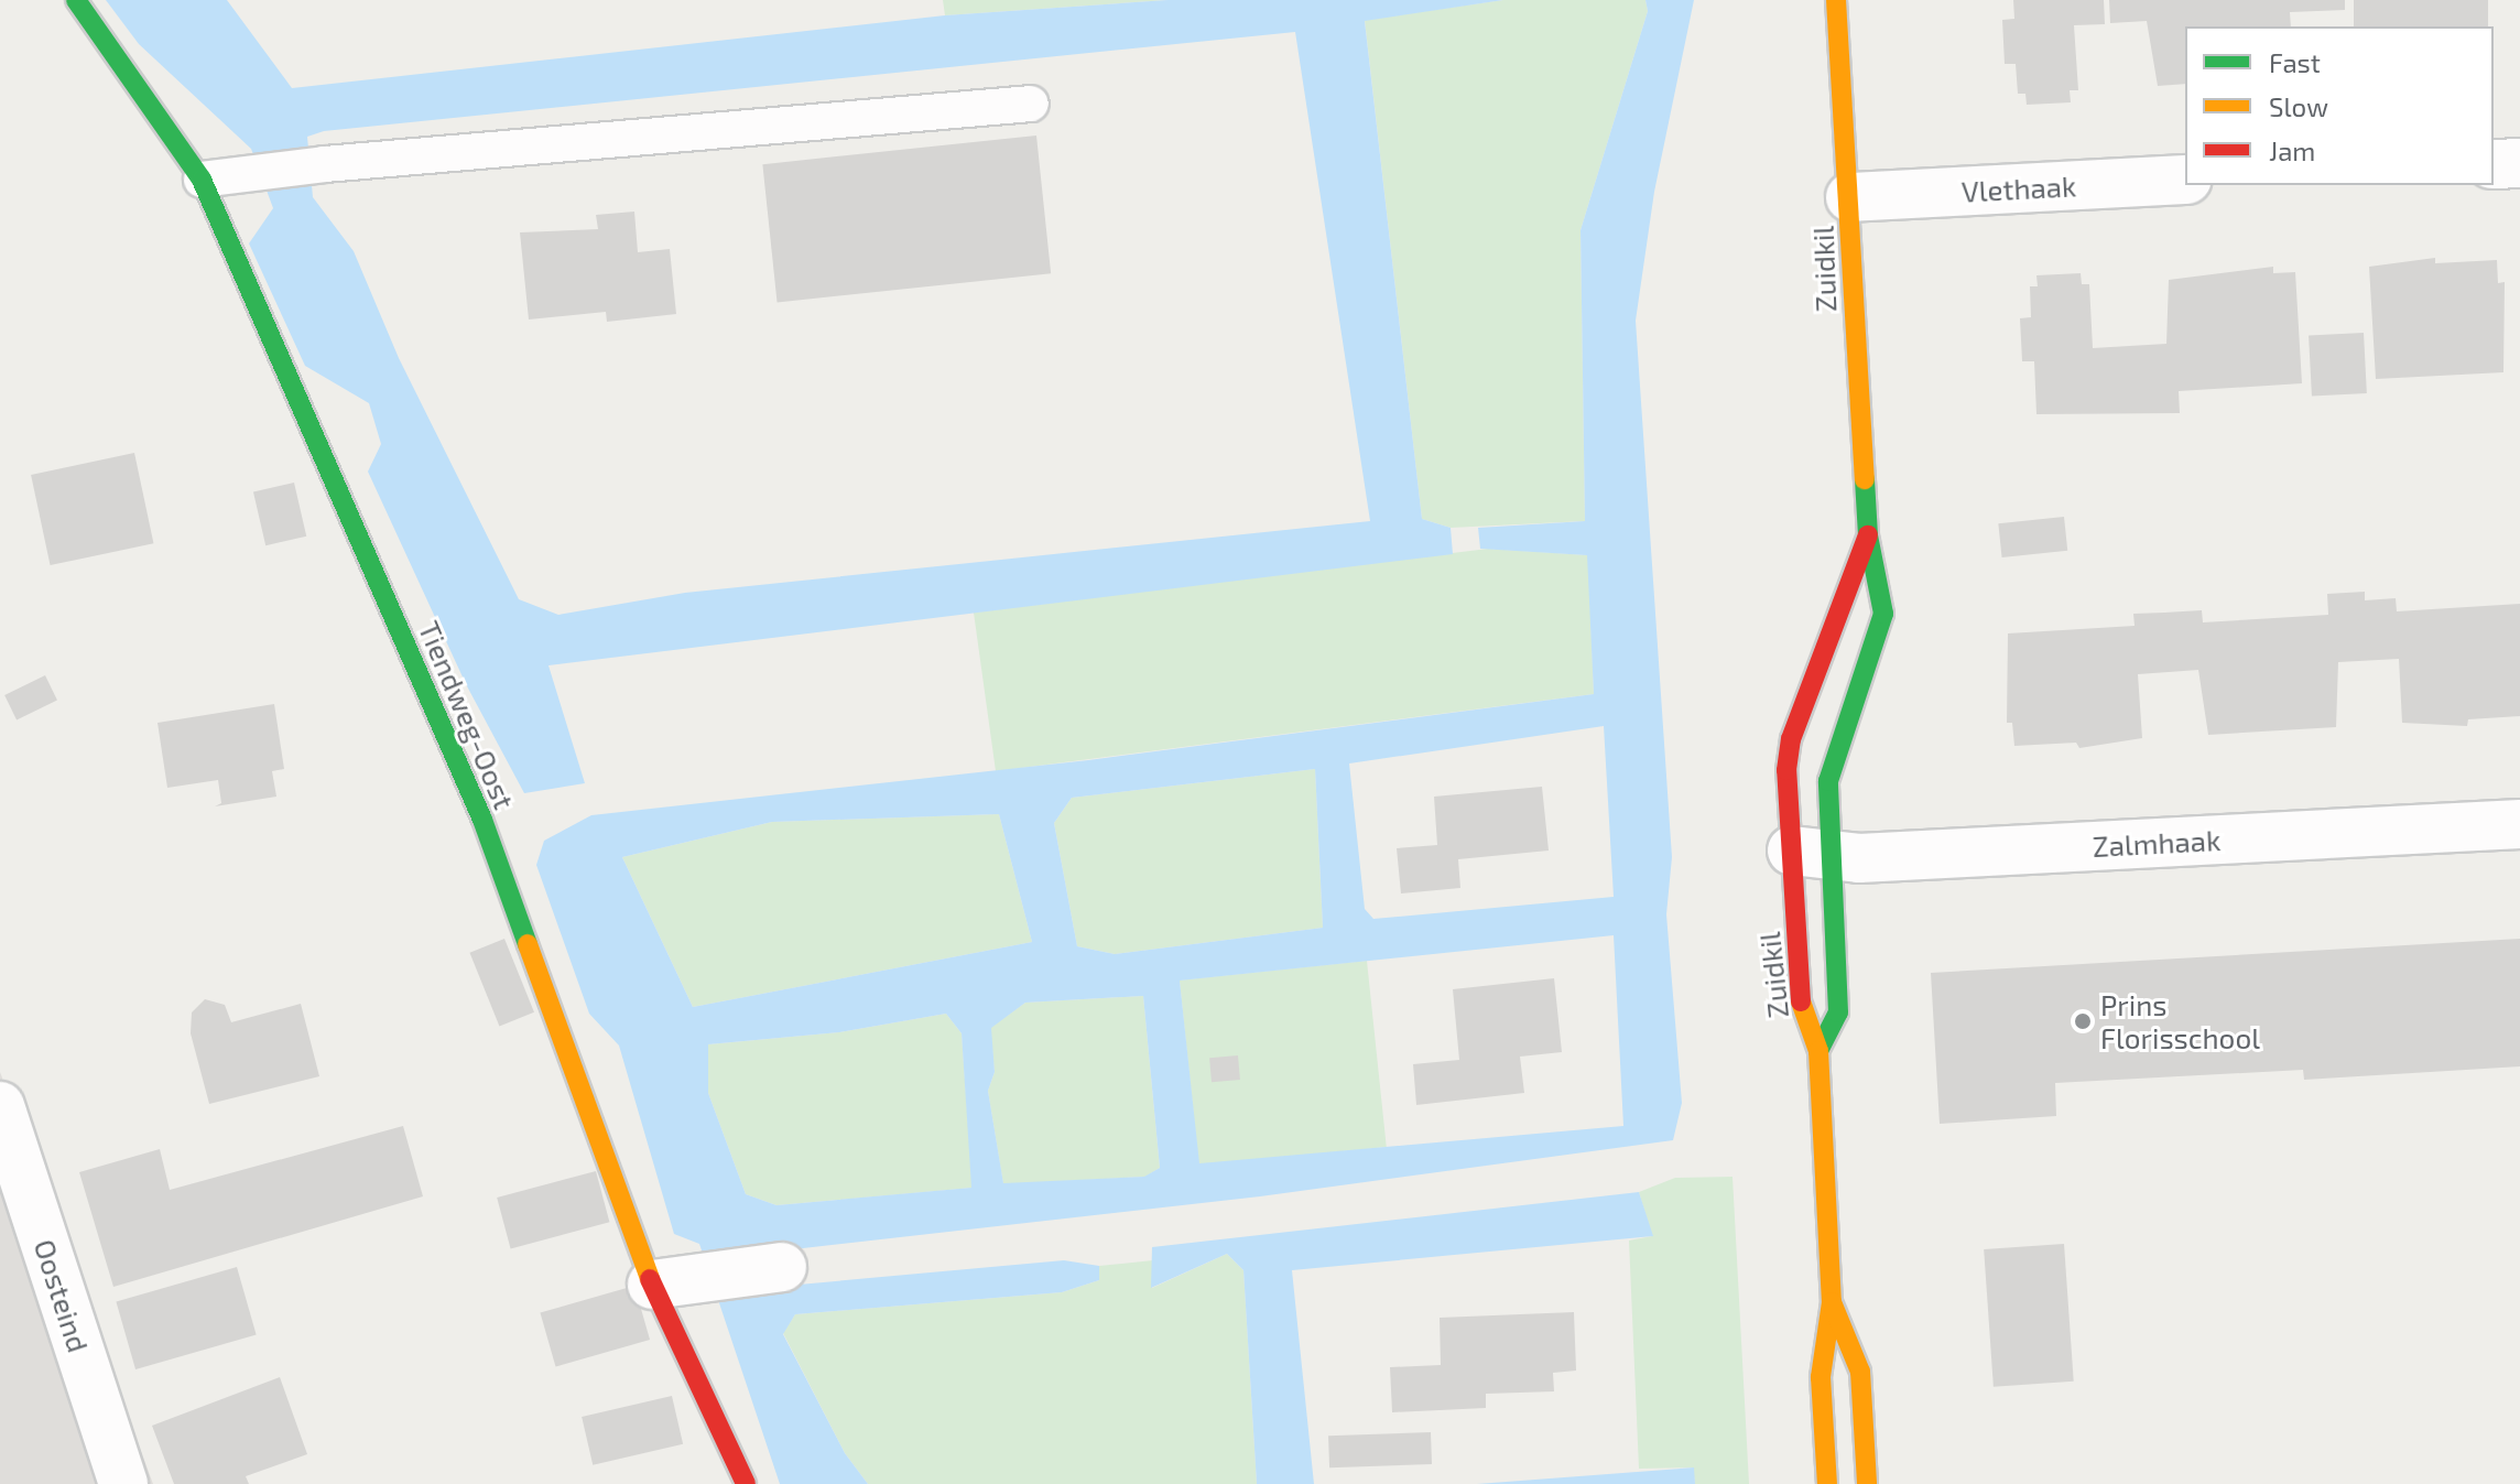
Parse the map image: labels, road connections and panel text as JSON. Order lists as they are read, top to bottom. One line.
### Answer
{"streets":{"street":["Vlethaak","Zuidkil","Tiendweg-Oost","Zalmhaak","Oosteind"]},"crossings":[["Vlethaak","Zuidkil"],["Zuidkil","Zalmhaak"]],"places":["Prins Florisschool"],"legend":["Fast","Slow","Jam"]}
